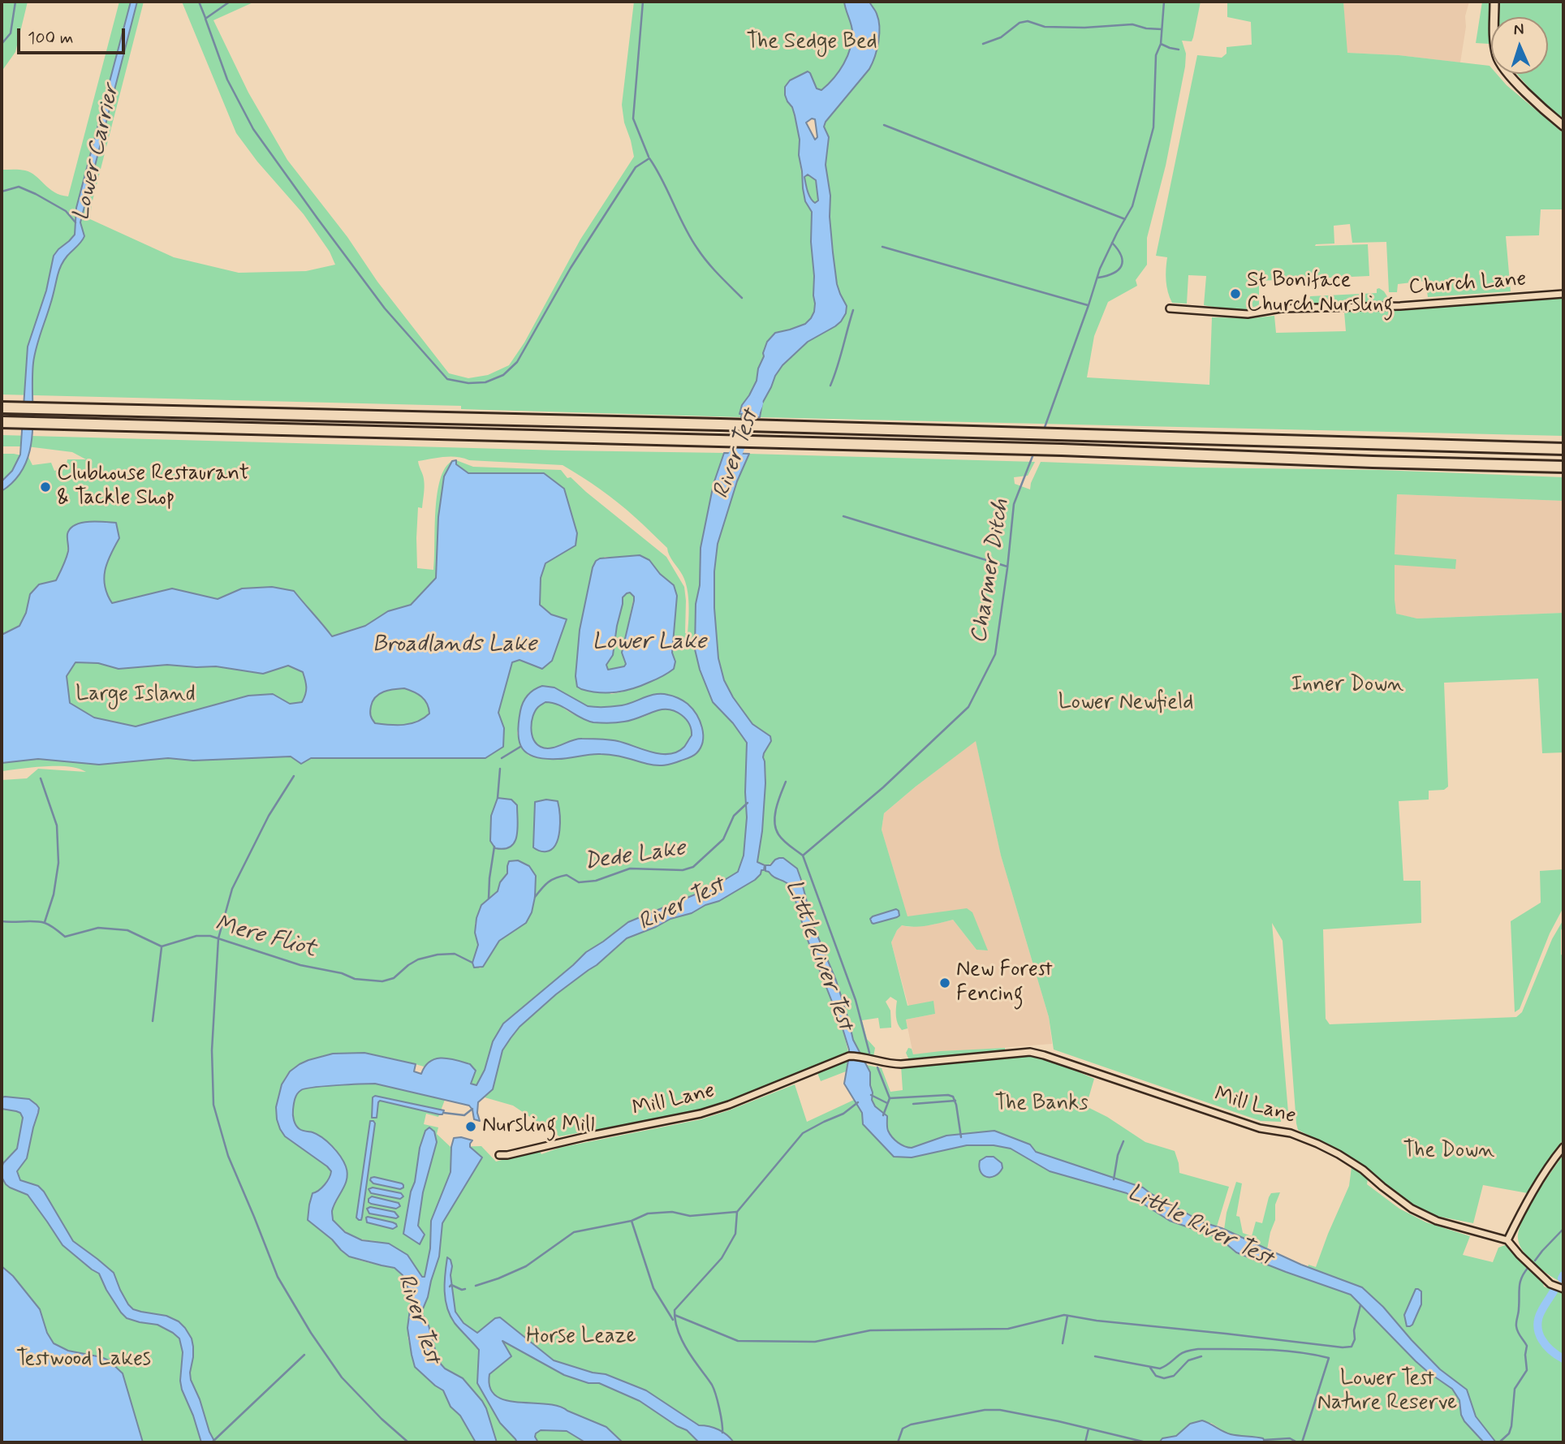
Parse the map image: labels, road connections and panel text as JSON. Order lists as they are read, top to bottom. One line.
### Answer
{"streets":{"street":["Church Lane","Mill Lane"]},"water":["Lower Carrier","River Test","Charmer Ditch","Lower Lake","Broadlands Lake","Dede Lake","Mere Fliot","Little River Test"],"parks":["The Sedge Bed","Inner Down","Large Island","Lower Newfield","The Banks","The Down","Horse Leaze","Testwood Lakes","Lower Test Nature Reserve"],"places":["St Boniface Church Nursling","Clubhouse Restaurant & Tackle Shop","New Forest Fencing","Nursling Mill"],"scale_bar":"100 m","north":"top"}
